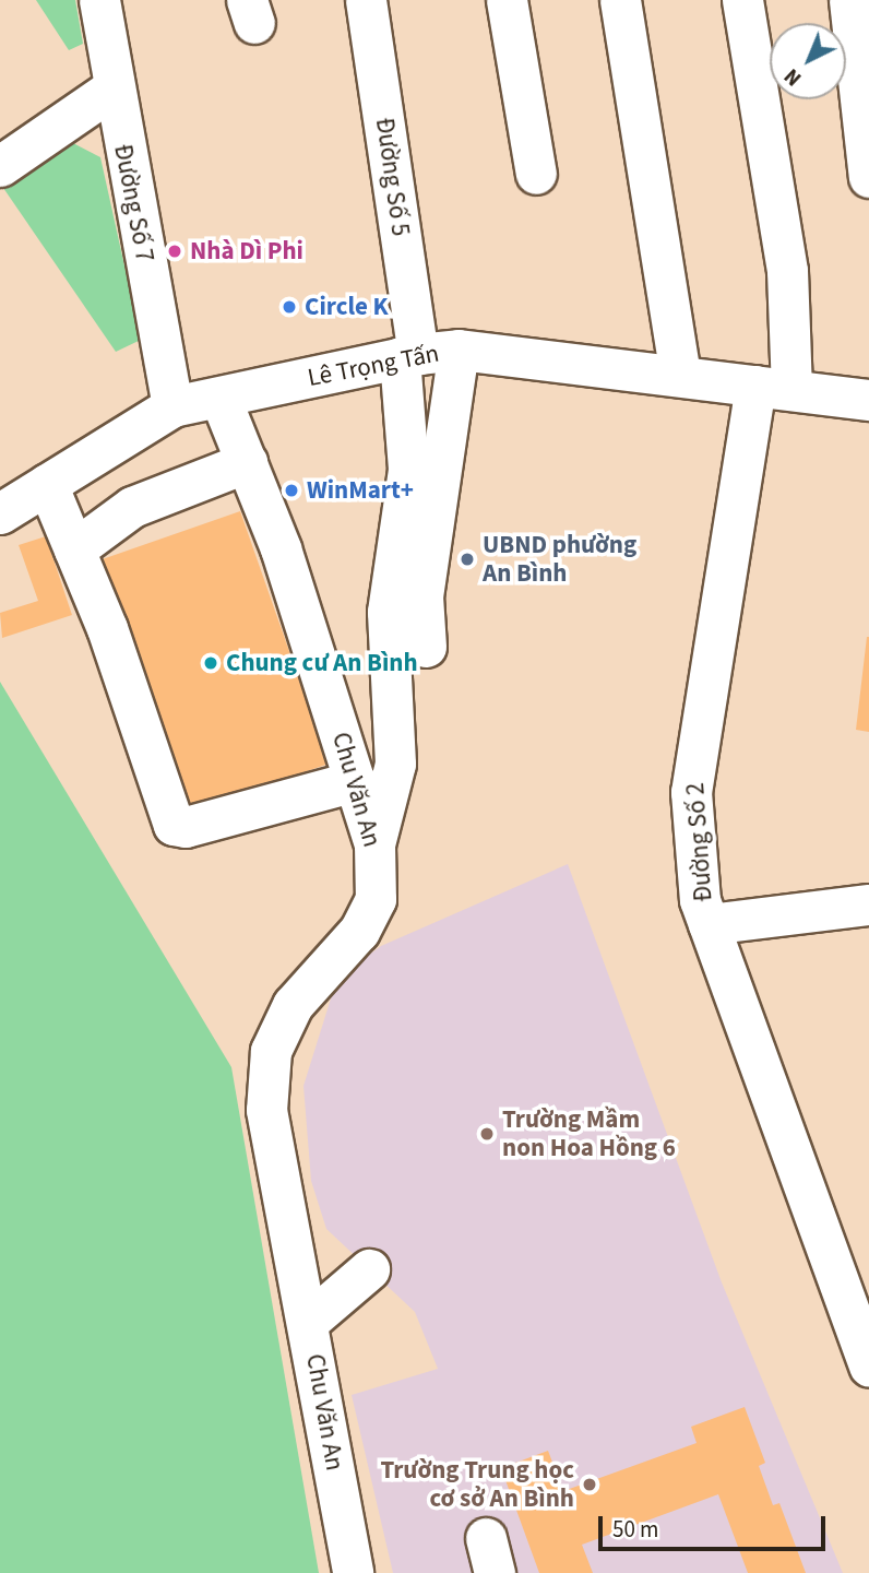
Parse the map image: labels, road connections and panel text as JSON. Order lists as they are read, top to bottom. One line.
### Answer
{"streets":{"street":["Đường Số 5","Đường Số 7","Lê Trọng Tấn","Chu Văn An","Đường Số 2"]},"crossings":[["Đường Số 5","Lê Trọng Tấn"],["Đường Số 5","Chu Văn An"],["Đường Số 7","Lê Trọng Tấn"],["Lê Trọng Tấn","Chu Văn An"],["Lê Trọng Tấn","Đường Số 2"]],"places":["Nhà Dì Phi","Circle K","WinMart+","UBND phường An Bình","Chung cư An Bình","Trường Mầm non Hoa Hồng 6","Trường Trung học cơ sở An Bình"],"scale_bar":"50 m","north":"bottom left"}
